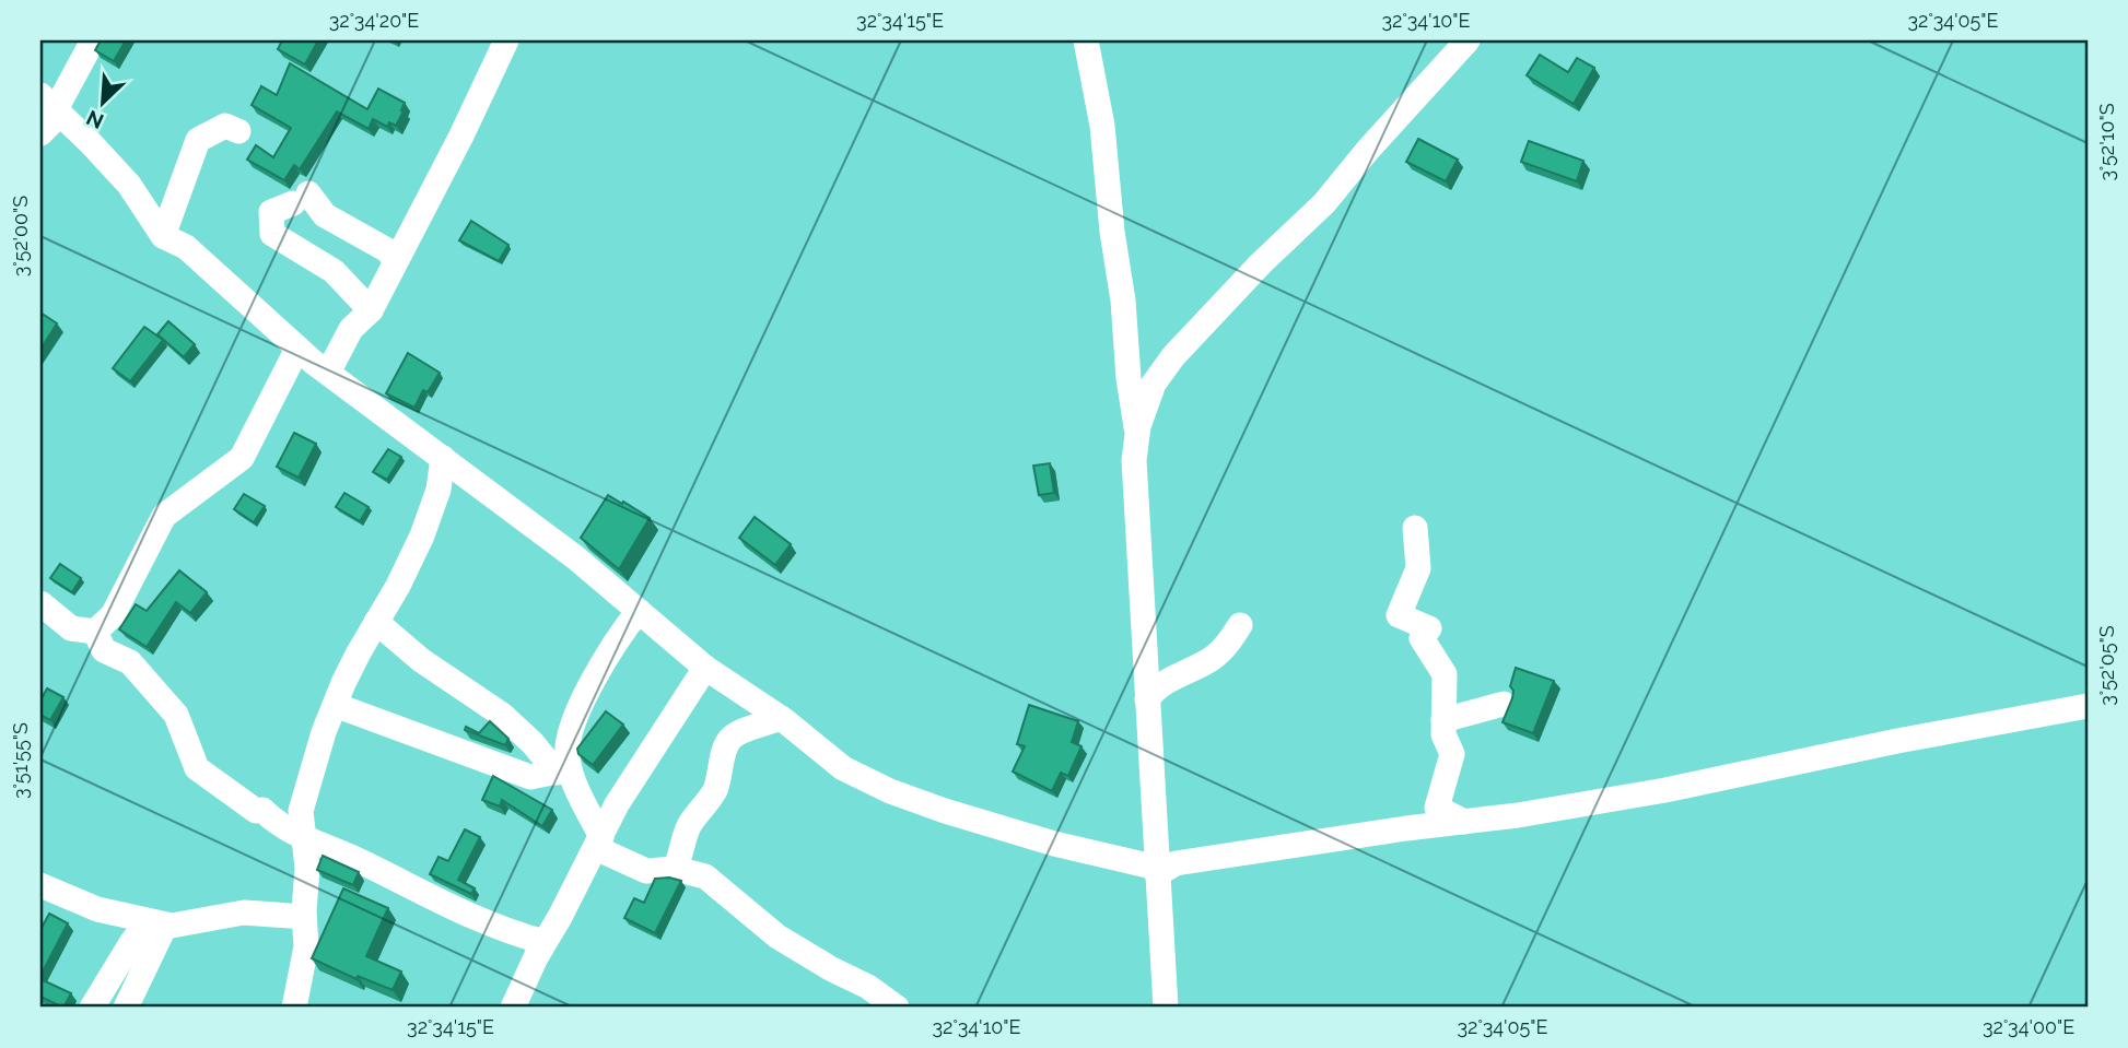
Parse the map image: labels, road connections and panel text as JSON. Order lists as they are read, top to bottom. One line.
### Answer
{"north":"bottom left","coordinates":["32°34'20\"E","32°34'15\"E","32°34'10\"E","32°34'05\"E","3°52'10\"S","3°52'00\"S","3°52'05\"S","3°51'55\"S","32°34'00\"E"]}
